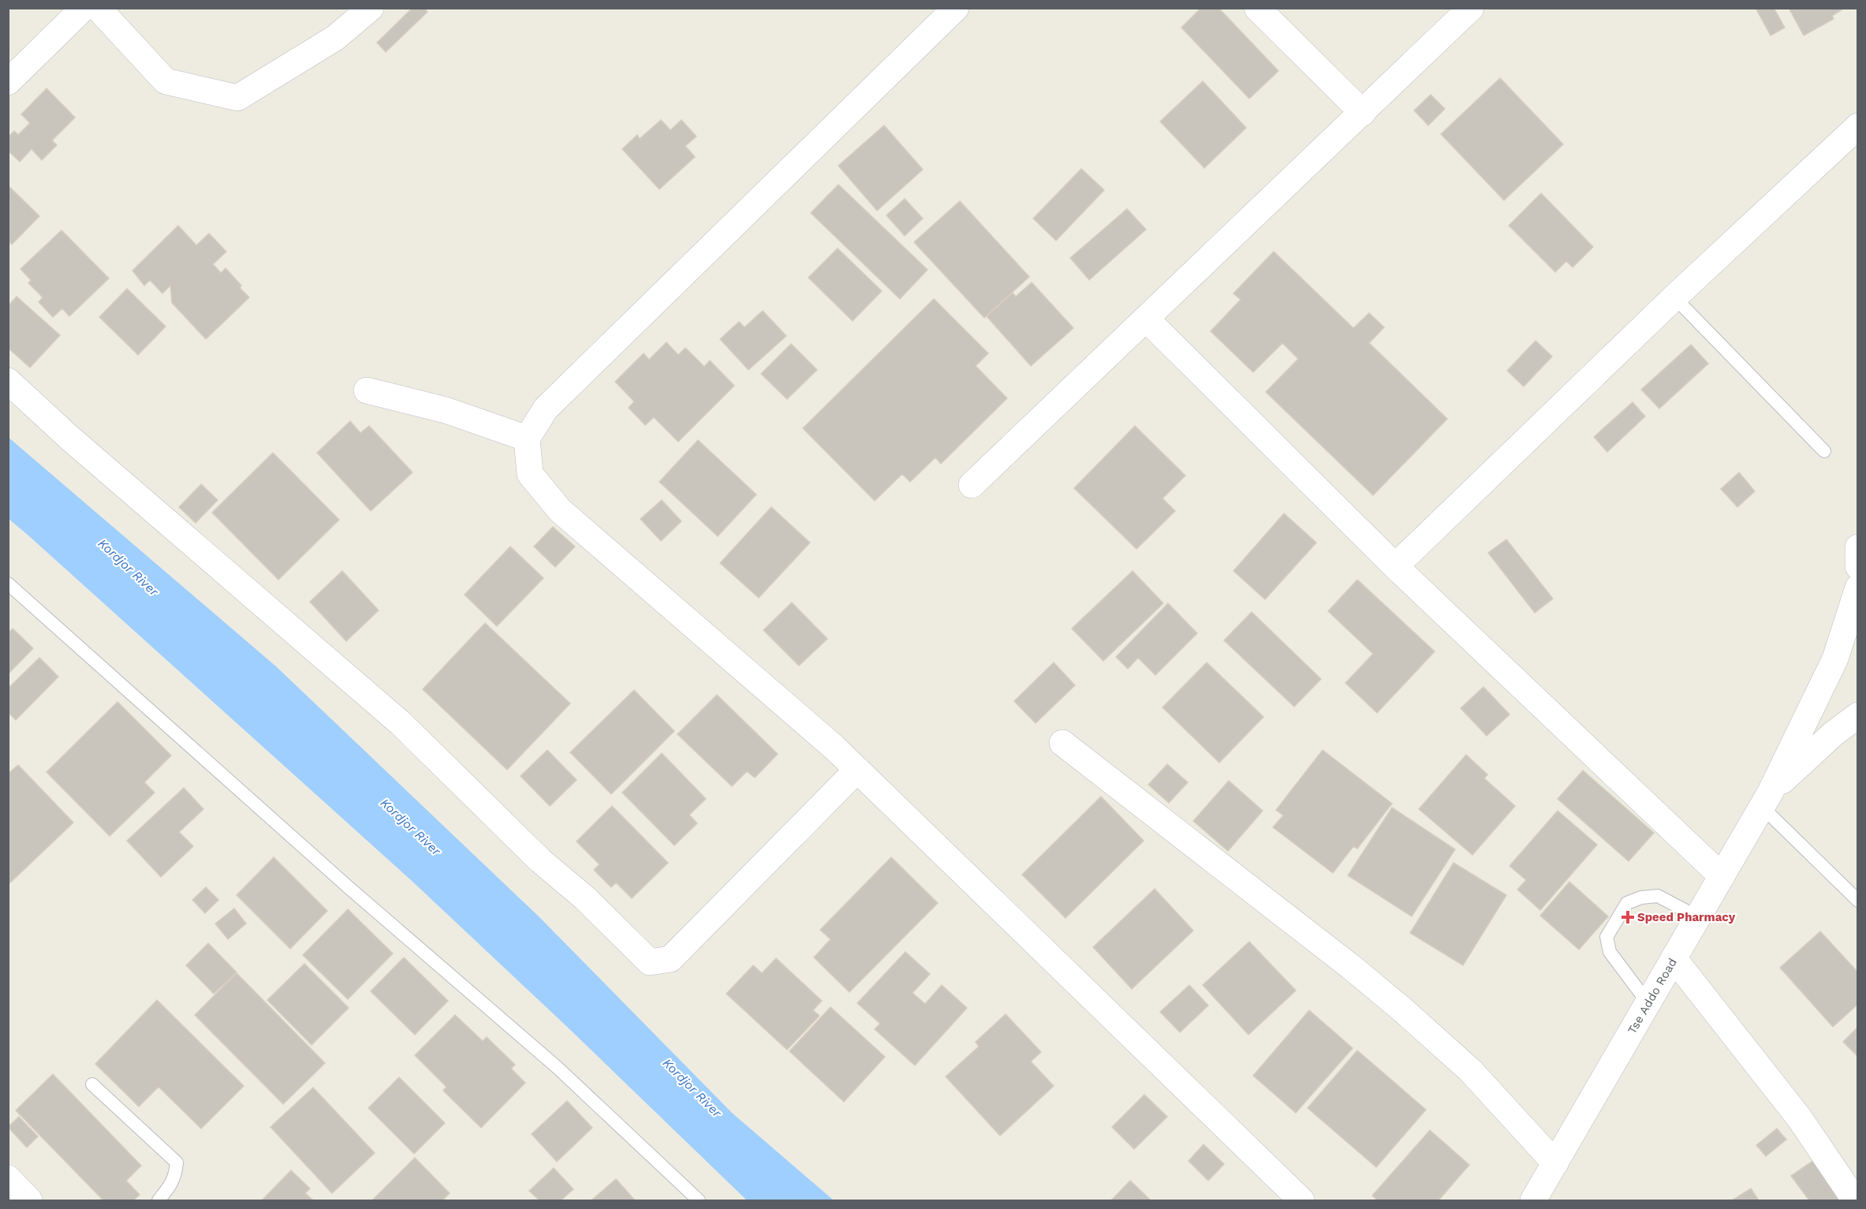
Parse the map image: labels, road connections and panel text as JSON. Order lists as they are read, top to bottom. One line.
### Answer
{"streets":{"street":["Tse Addo Road"]},"water":["Kordjor River"],"places":{"health":["Speed Pharmacy"]}}
